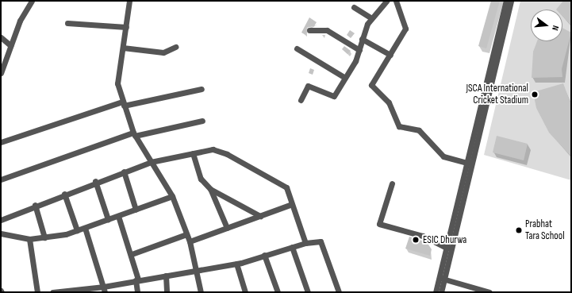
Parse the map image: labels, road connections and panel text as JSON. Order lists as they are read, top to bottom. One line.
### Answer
{"places":["JSCA International Cricket Stadium","Prabhat Tara School","ESIC Dhurwa"],"north":"right"}
